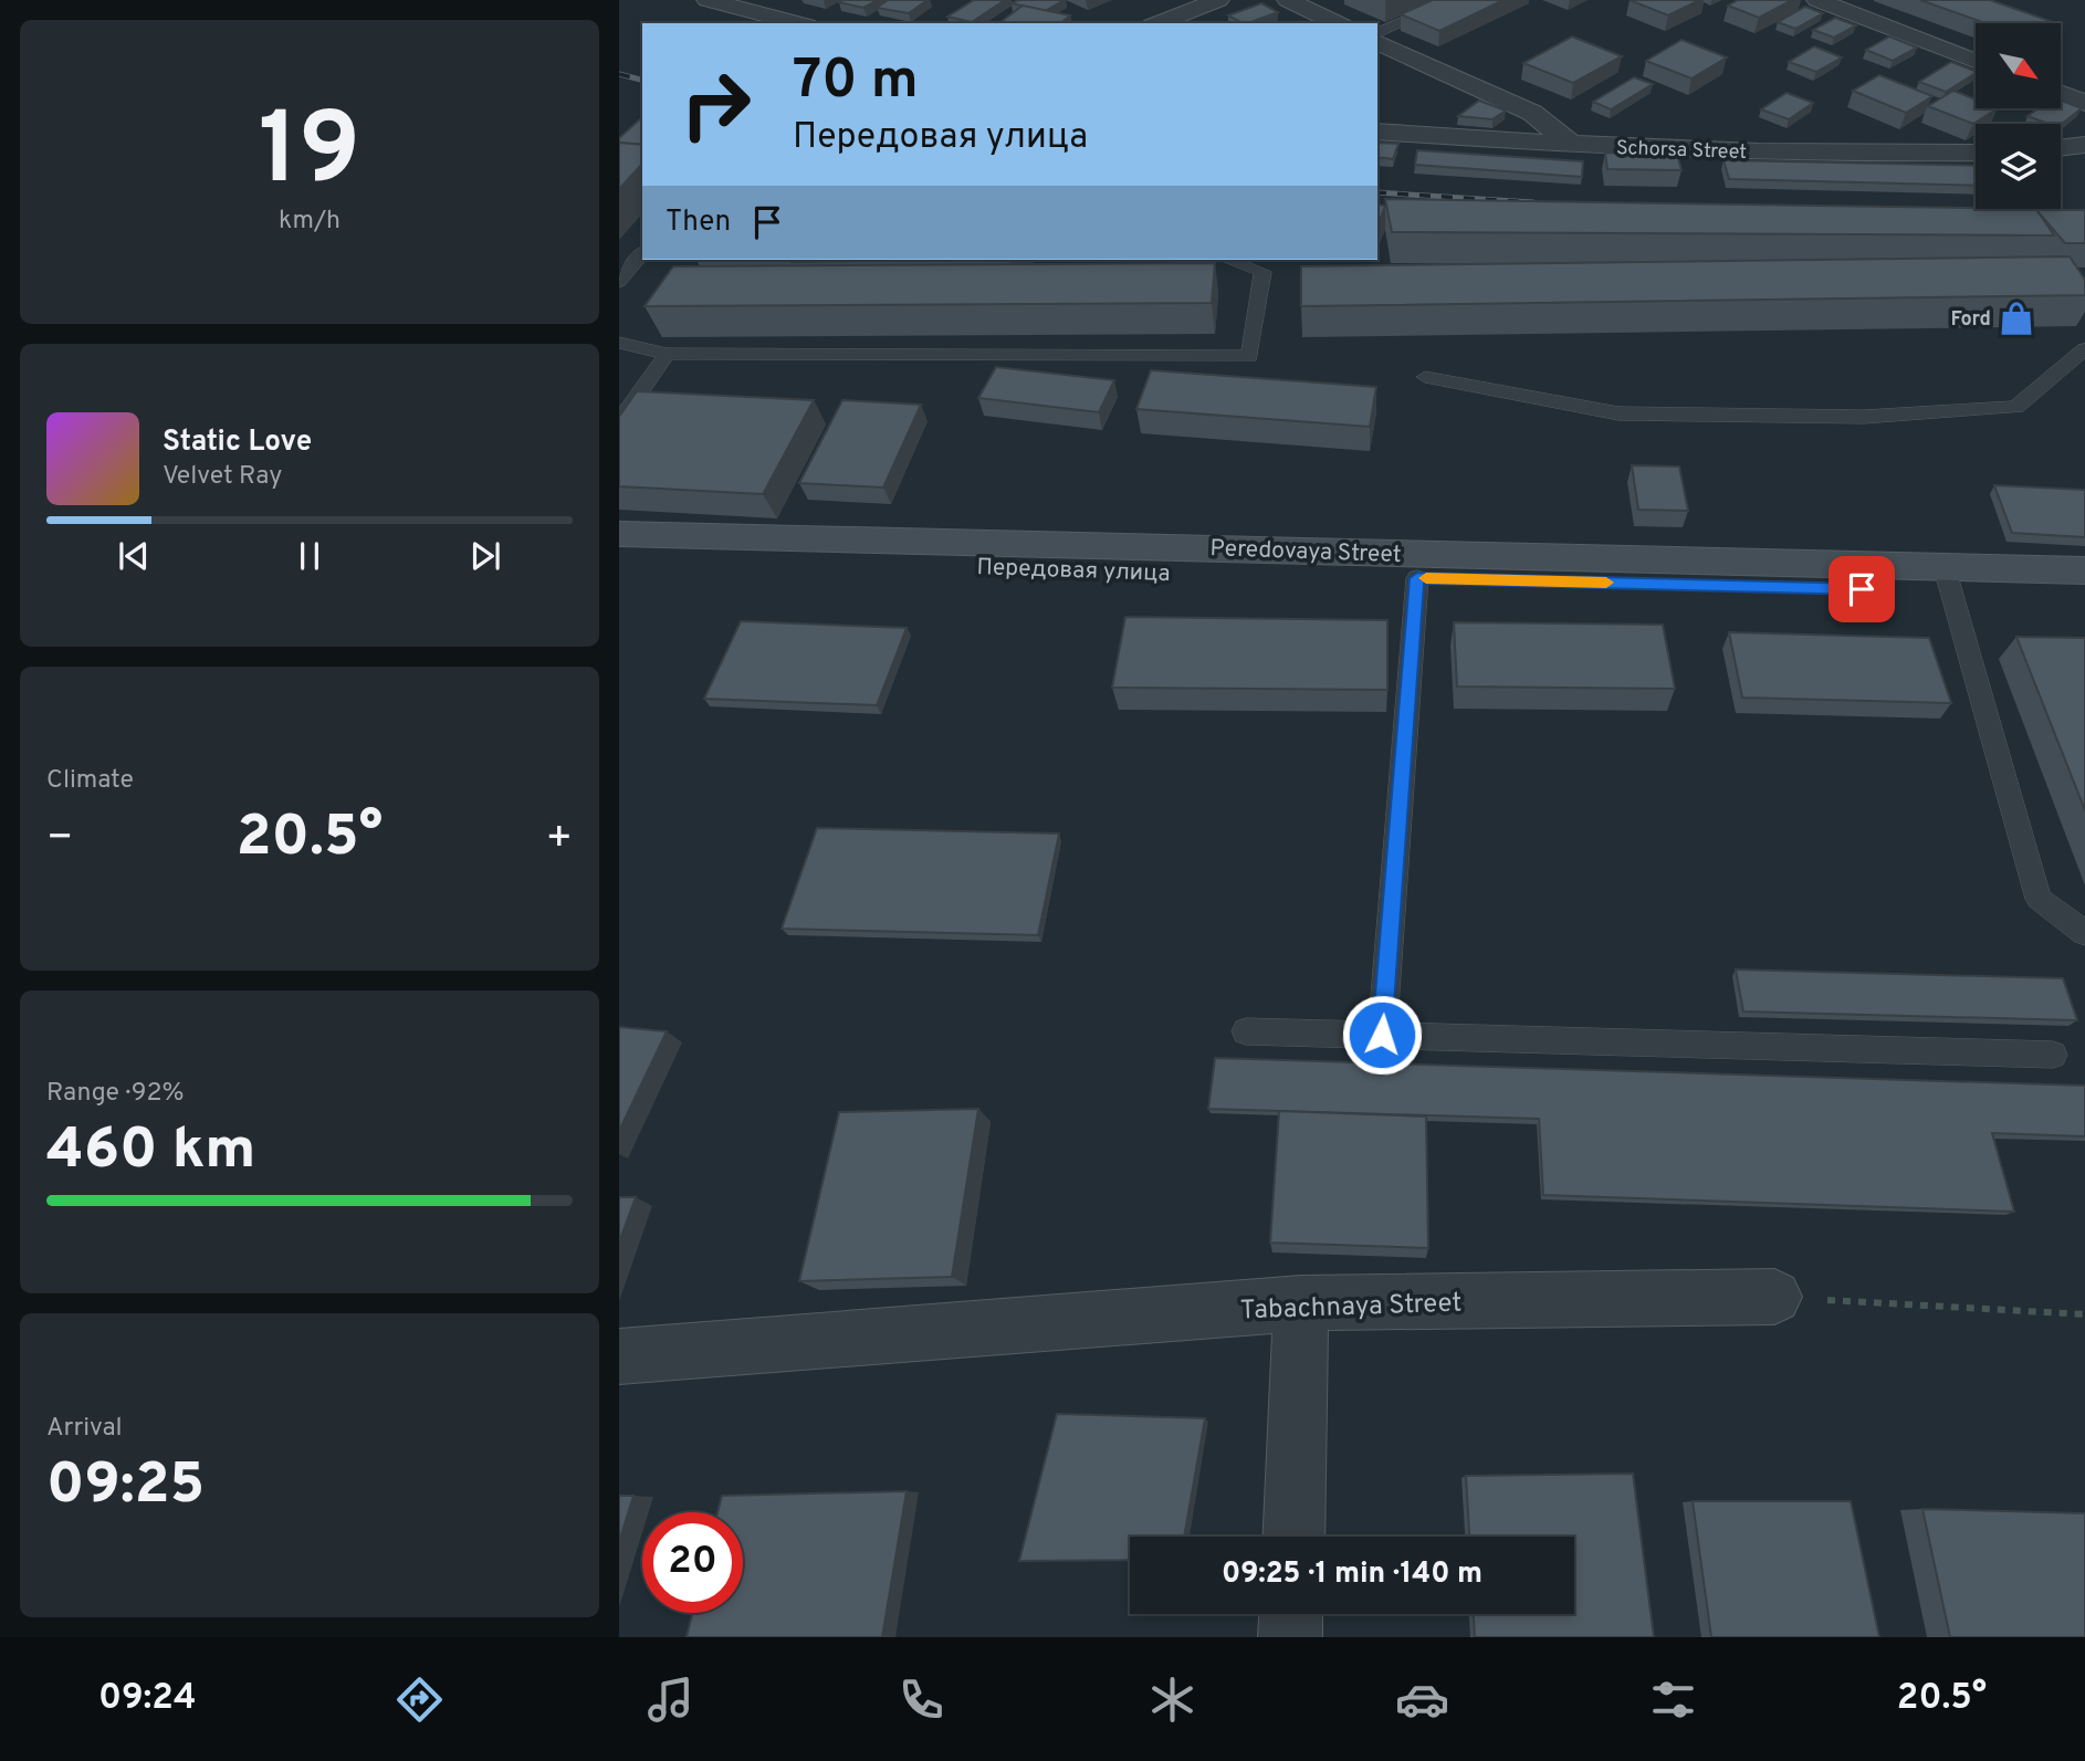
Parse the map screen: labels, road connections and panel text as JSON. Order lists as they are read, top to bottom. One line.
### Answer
{"streets":{"main road":["Peredovaya Street","Передовая улица"],"street":["Schorsa Street","Tabachnaya Street"]},"crossings":[["Peredovaya Street","Передовая улица"]],"places":{"shop":["Ford"]},"north":"bottom right","page":{"tile":[["19","km/h"],"Climate",["Range · 92%","460 km"],["Arrival","09:25"]],"turn":["70 m","Передовая улица"],"then":"Then","song":["Static Love","Velvet Ray"],"heat":["−","20.5°","+"],"limit":"20","trip":"09:25 · 1 min · 140 m","tabs":["09:24","20.5°"]}}
